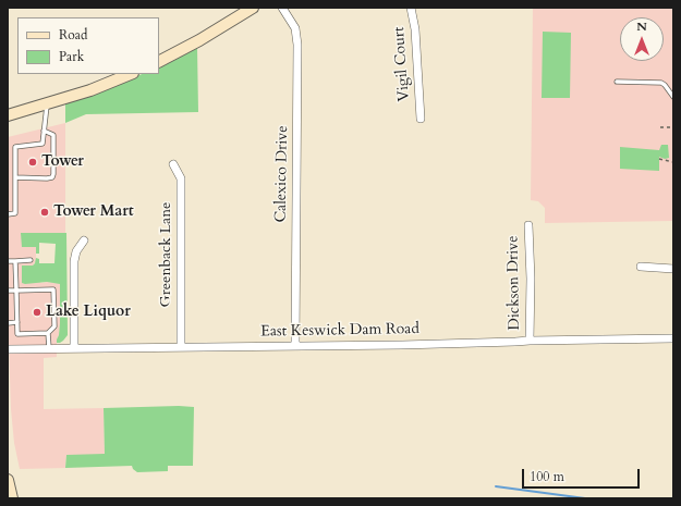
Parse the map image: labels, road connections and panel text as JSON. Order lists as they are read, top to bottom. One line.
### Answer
{"streets":{"street":["Vigil Court","Calexico Drive","Greenback Lane","Dickson Drive","East Keswick Dam Road"]},"crossings":[["Calexico Drive","East Keswick Dam Road"],["Greenback Lane","East Keswick Dam Road"],["Dickson Drive","East Keswick Dam Road"]],"places":["Tower","Tower Mart","Lake Liquor"],"legend":["Road","Park"],"scale_bar":"100 m","north":"top"}
